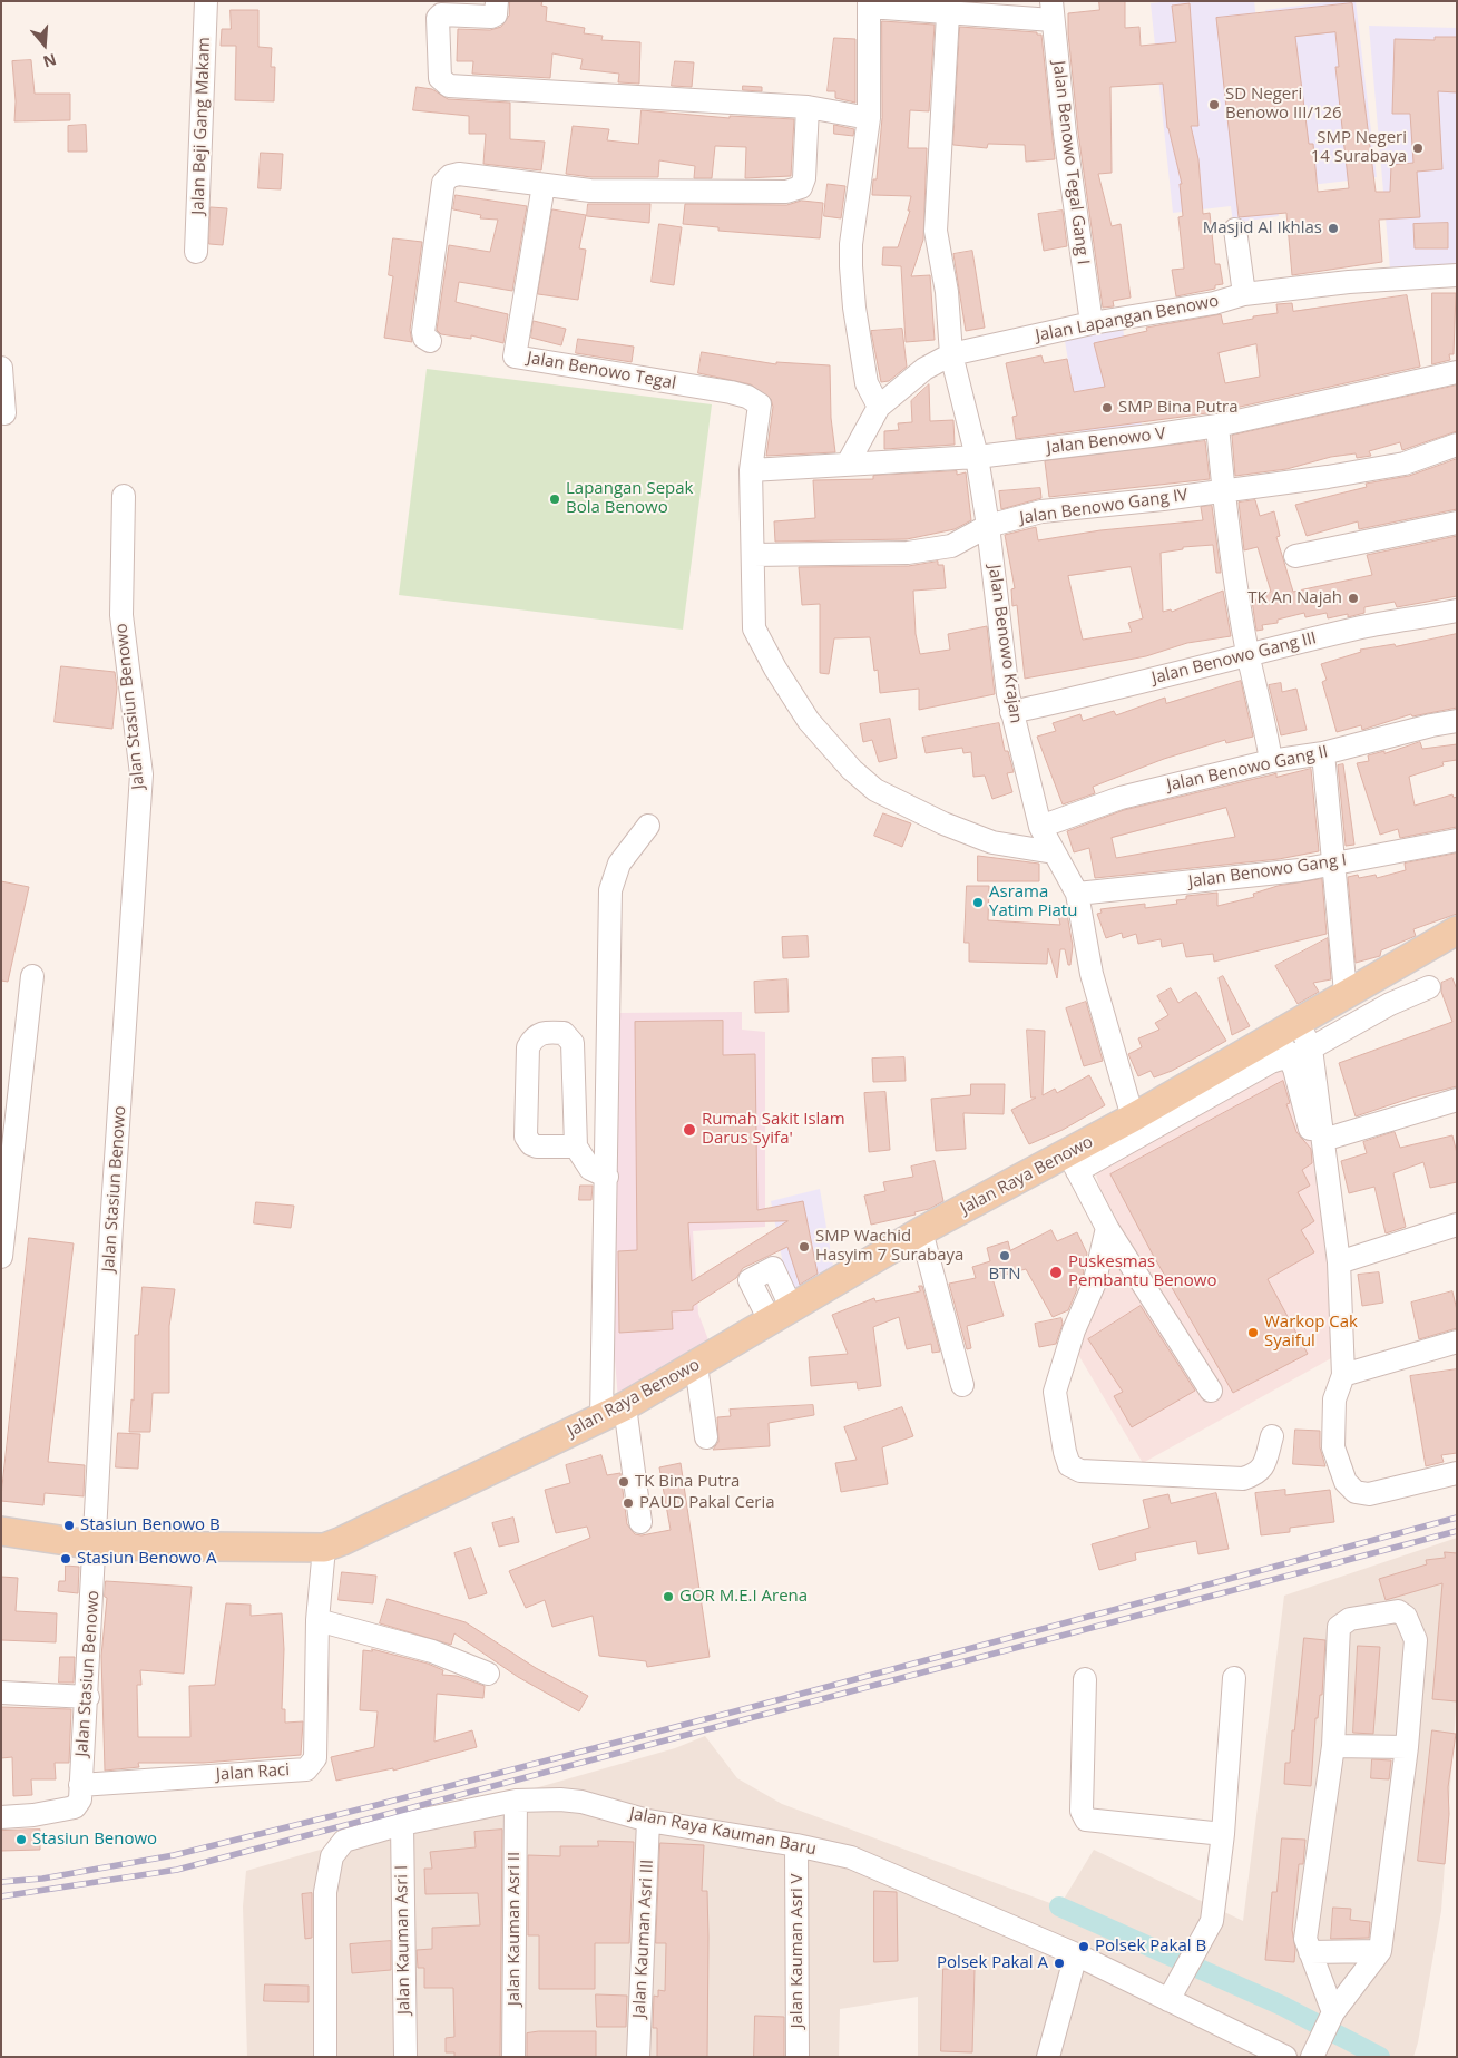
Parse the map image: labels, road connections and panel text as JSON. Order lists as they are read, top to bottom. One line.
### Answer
{"streets":{"main road":["Jalan Raya Benowo"],"street":["Jalan Beji Gang Makam","Jalan Benowo Tegal Gang I","Jalan Lapangan Benowo","Jalan Benowo Tegal","Jalan Benowo V","Jalan Benowo Gang IV","Jalan Benowo Krajan","Jalan Benowo Gang III","Jalan Stasiun Benowo","Jalan Benowo Gang II","Jalan Benowo Gang I","Jalan Raci","Jalan Raya Kauman Baru","Jalan Kauman Asri II","Jalan Kauman Asri III","Jalan Kauman Asri I","Jalan Kauman Asri V"]},"crossings":[["Jalan Benowo Tegal Gang I","Jalan Lapangan Benowo"],["Jalan Lapangan Benowo","Jalan Benowo V"],["Jalan Lapangan Benowo","Jalan Benowo Krajan"],["Jalan Benowo Tegal","Jalan Benowo V"],["Jalan Benowo V","Jalan Benowo Krajan"],["Jalan Benowo Gang IV","Jalan Benowo Krajan"],["Jalan Benowo Krajan","Jalan Benowo Gang III"],["Jalan Benowo Krajan","Jalan Benowo Gang II"],["Jalan Benowo Krajan","Jalan Benowo Gang I"],["Jalan Benowo Krajan","Jalan Raya Benowo"],["Jalan Stasiun Benowo","Jalan Raci"],["Jalan Raya Benowo","Jalan Raci"],["Jalan Raya Kauman Baru","Jalan Kauman Asri II"],["Jalan Raya Kauman Baru","Jalan Kauman Asri III"],["Jalan Raya Kauman Baru","Jalan Kauman Asri I"],["Jalan Raya Kauman Baru","Jalan Kauman Asri V"]],"places":["SD Negeri Benowo III/126","SMP Negeri 14 Surabaya","Masjid Al Ikhlas","SMP Bina Putra","Lapangan Sepak Bola Benowo","TK An Najah","Asrama Yatim Piatu","Rumah Sakit Islam Darus Syifa'","SMP Wachid Hasyim 7 Surabaya","BTN","Puskesmas Pembantu Benowo","Warkop Cak Syaiful","TK Bina Putra","PAUD Pakal Ceria","Stasiun Benowo B","Stasiun Benowo A","GOR M.E.I Arena","Stasiun Benowo","Polsek Pakal B","Polsek Pakal A"],"north":"bottom"}
